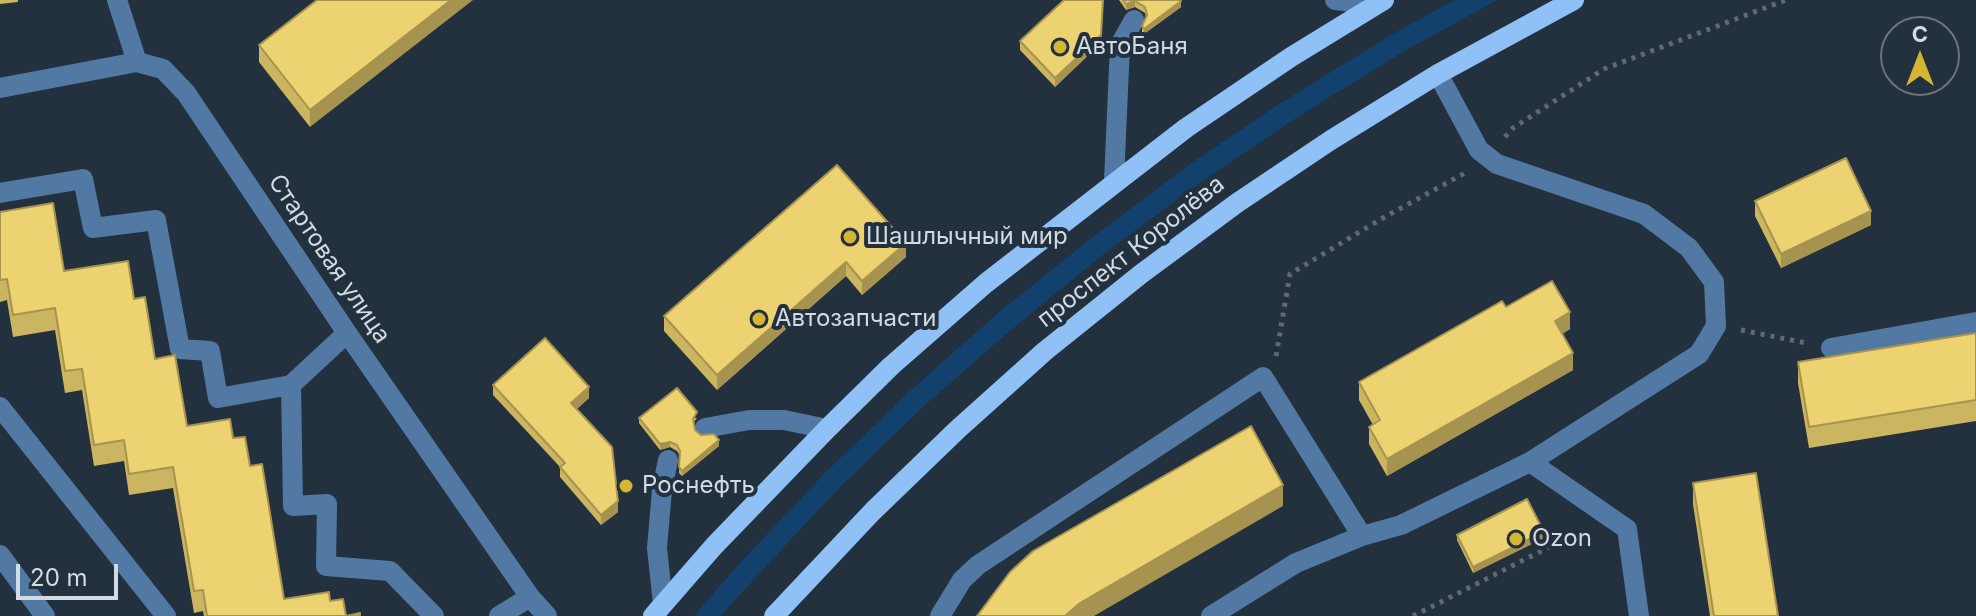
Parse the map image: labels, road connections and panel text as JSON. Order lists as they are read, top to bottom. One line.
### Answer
{"streets":{"main road":["проспект Королёва"],"street":["Стартовая улица"]},"places":["АвтоБаня","Шашлычный мир","Автозапчасти","Роснефть","Ozon"],"scale_bar":"20 m","north":"top"}
